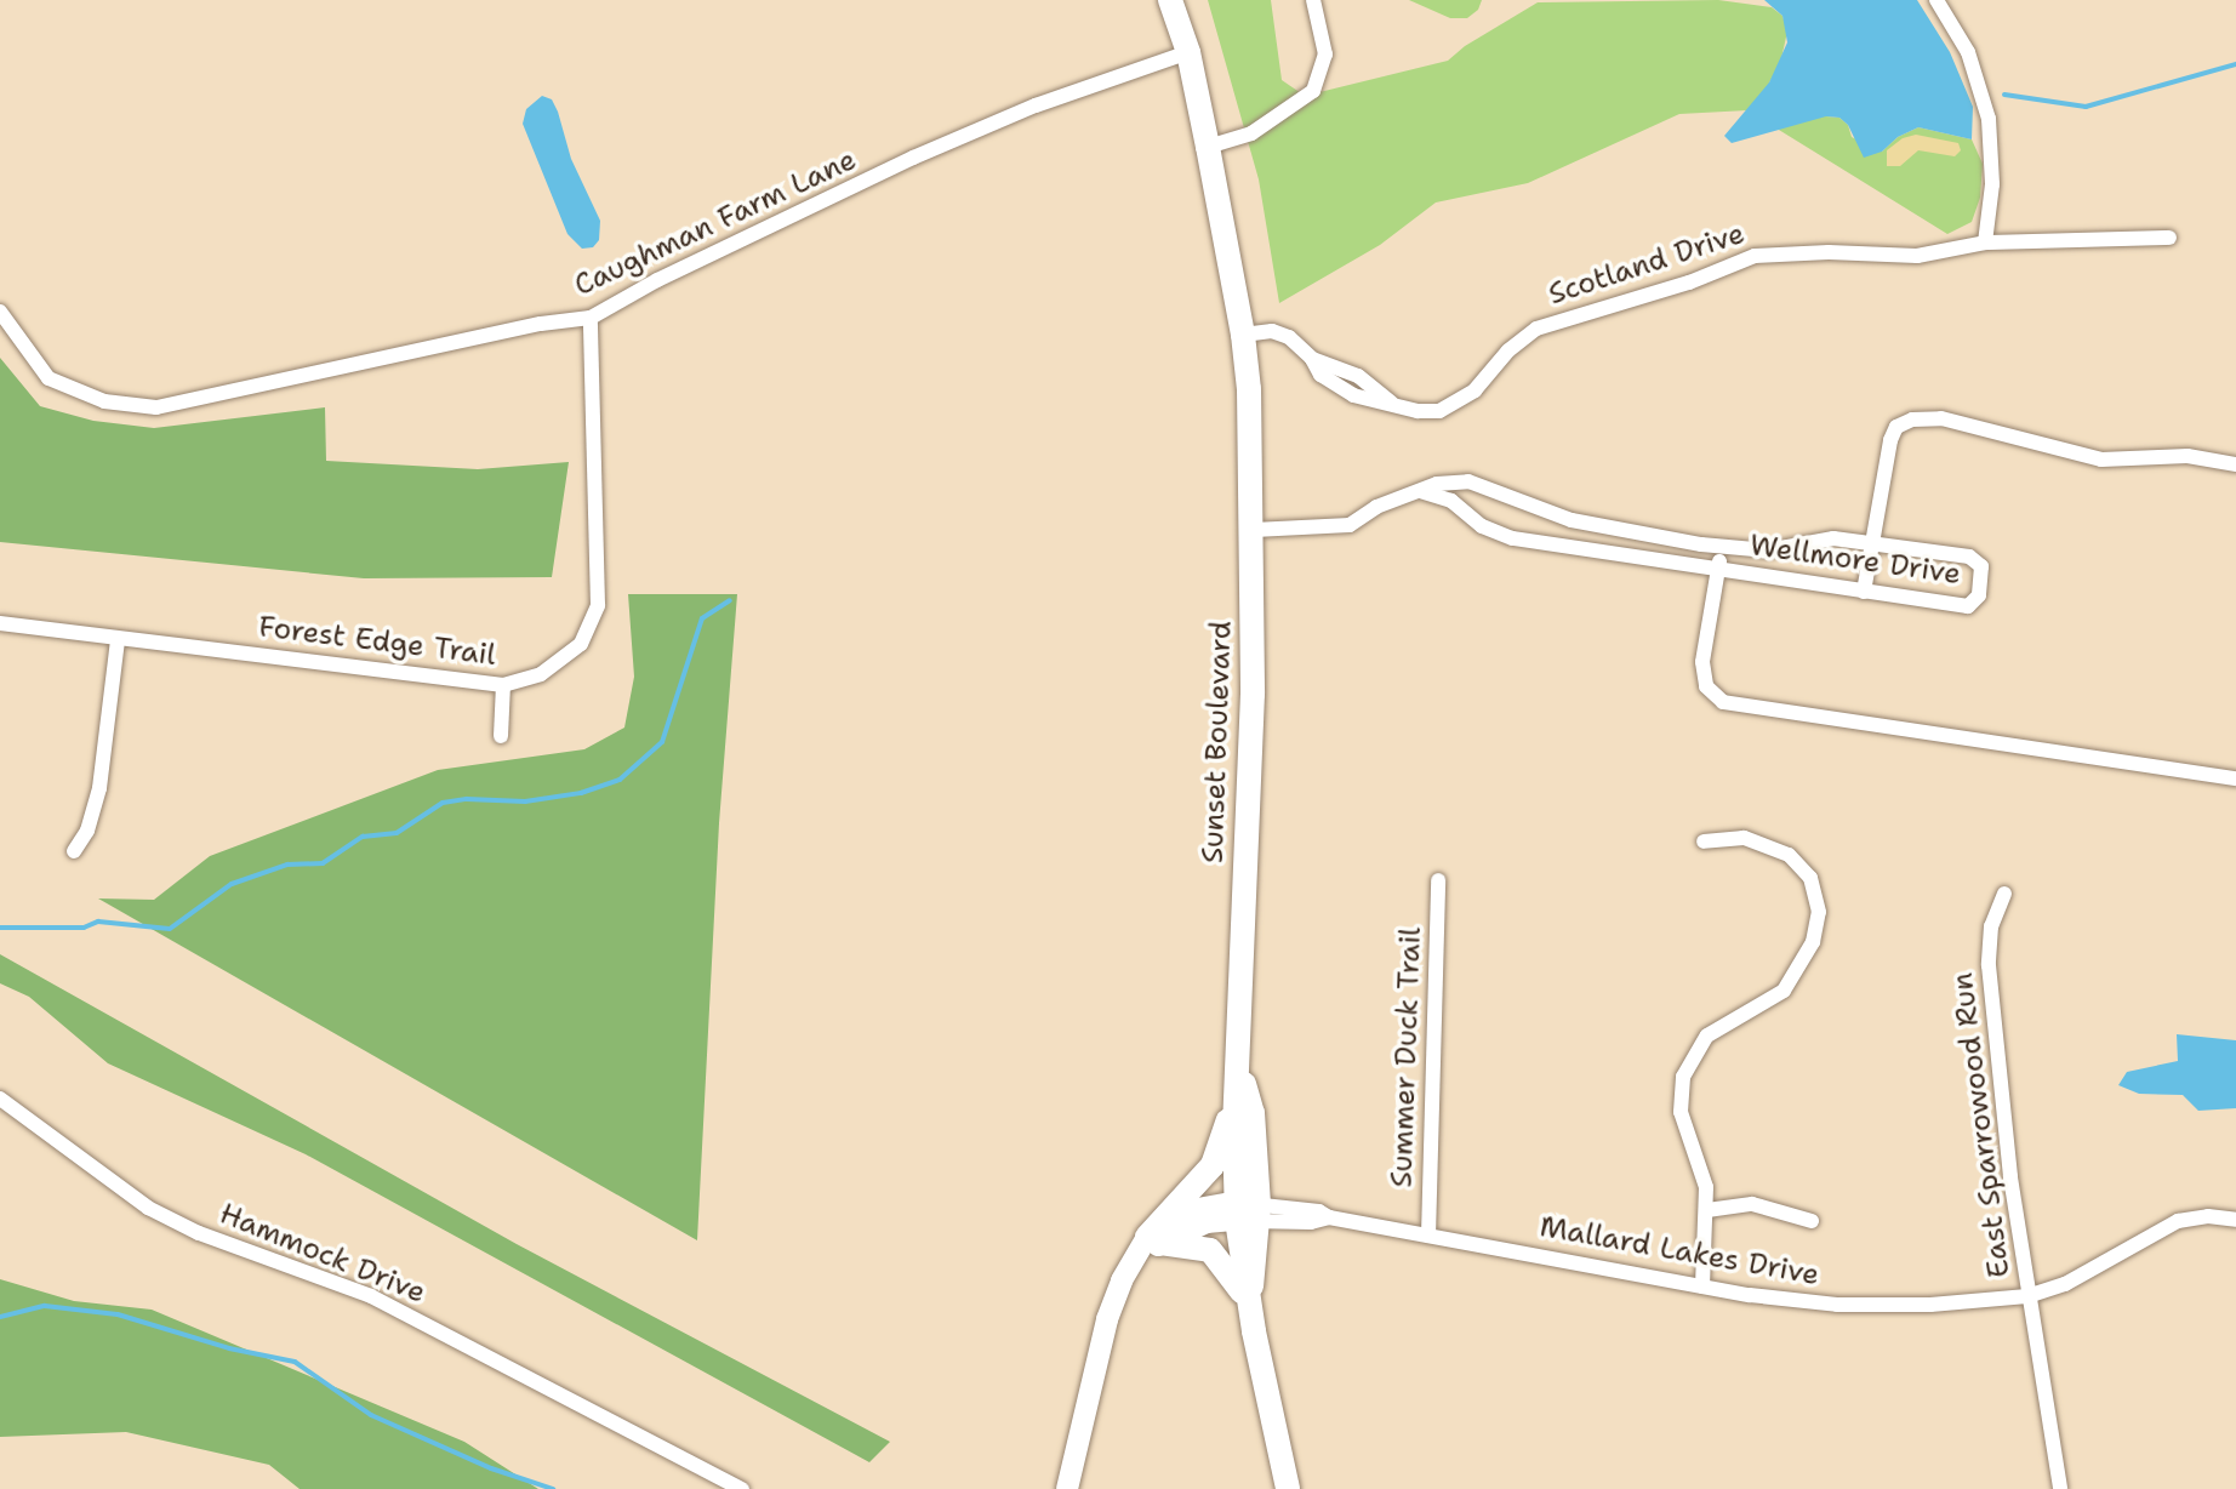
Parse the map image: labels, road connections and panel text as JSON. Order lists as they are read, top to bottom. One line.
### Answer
{"streets":{"main road":["Sunset Boulevard"],"street":["Caughman Farm Lane","Scotland Drive","Wellmore Drive","Forest Edge Trail","Summer Duck Trail","East Sparrowood Run","Mallard Lakes Drive","Hammock Drive"]},"crossings":[["Caughman Farm Lane","Forest Edge Trail"],["Caughman Farm Lane","Sunset Boulevard"],["Scotland Drive","Sunset Boulevard"],["Wellmore Drive","Sunset Boulevard"],["Sunset Boulevard","Mallard Lakes Drive"],["Summer Duck Trail","Mallard Lakes Drive"],["East Sparrowood Run","Mallard Lakes Drive"]]}
